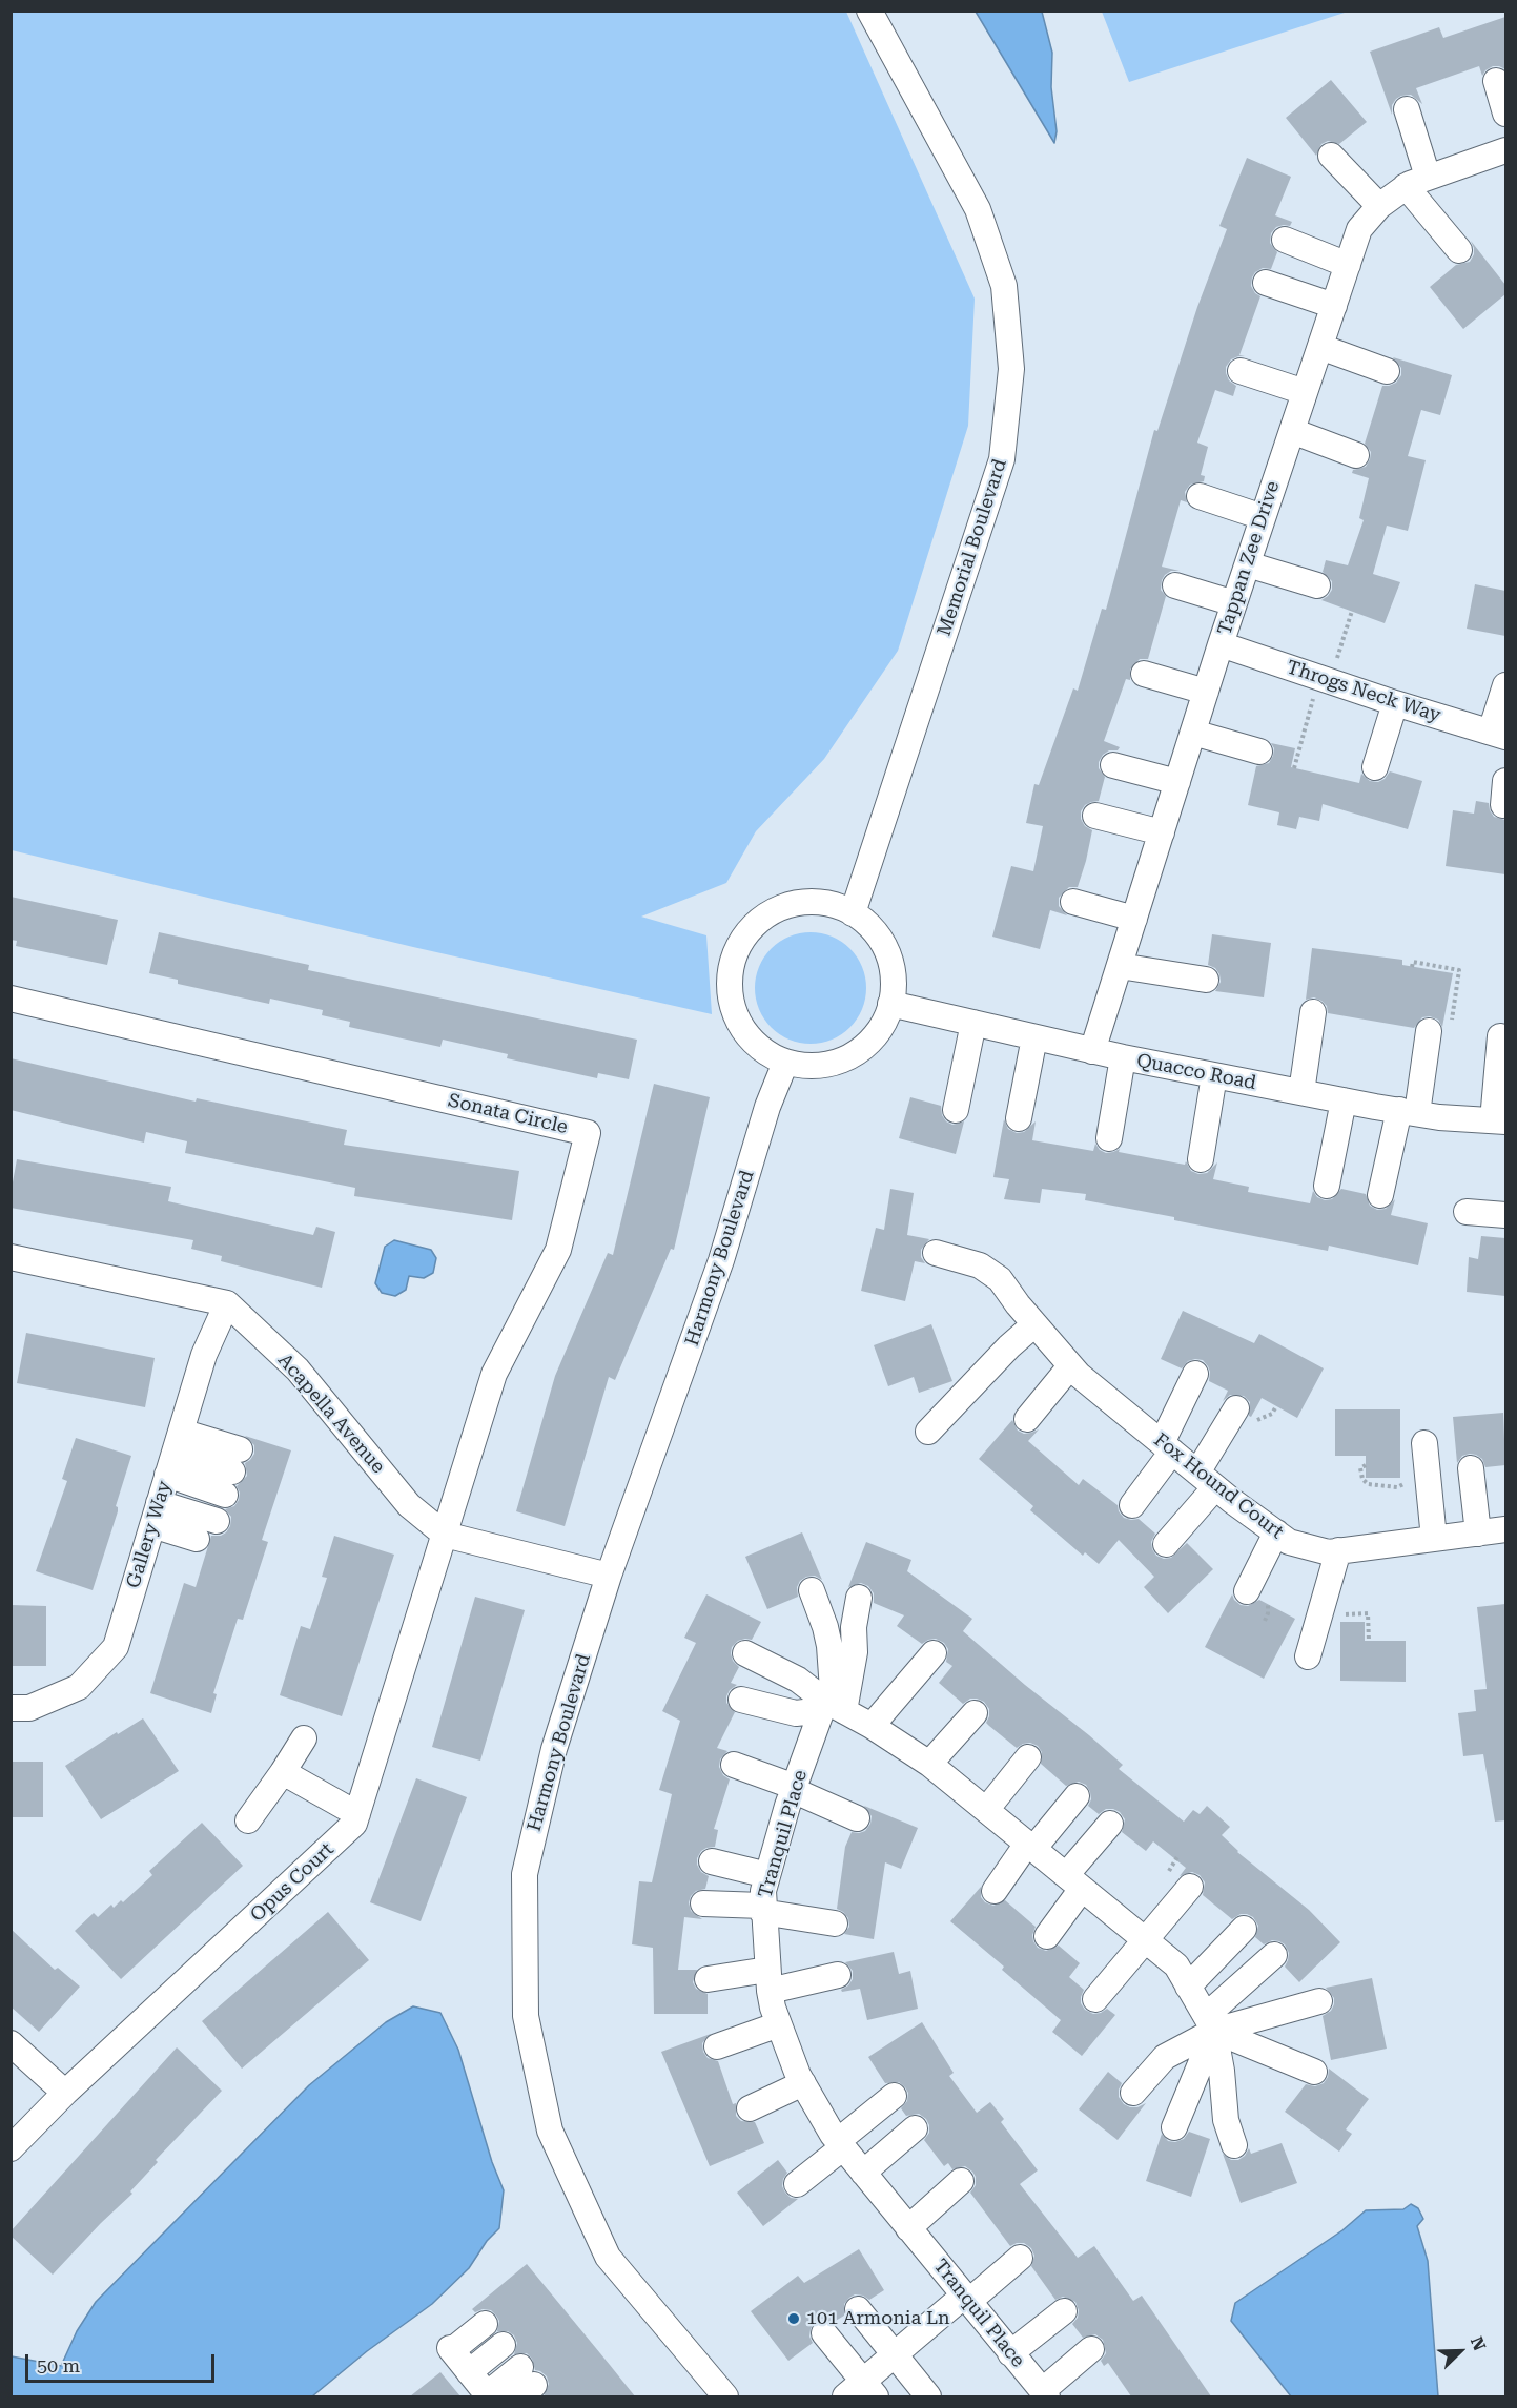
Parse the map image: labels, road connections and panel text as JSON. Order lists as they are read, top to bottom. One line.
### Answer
{"streets":{"street":["Memorial Boulevard","Tappan Zee Drive","Throgs Neck Way","Quacco Road","Sonata Circle","Harmony Boulevard","Acapella Avenue","Fox Hound Court","Gallery Way","Tranquil Place","Opus Court"]},"crossings":[["Memorial Boulevard","Quacco Road"],["Memorial Boulevard","Harmony Boulevard"],["Tappan Zee Drive","Throgs Neck Way"],["Tappan Zee Drive","Quacco Road"],["Quacco Road","Harmony Boulevard"],["Sonata Circle","Acapella Avenue"],["Sonata Circle","Opus Court"],["Harmony Boulevard","Acapella Avenue"],["Acapella Avenue","Gallery Way"],["Acapella Avenue","Opus Court"]],"places":["101 Armonia Ln"],"scale_bar":"50 m","north":"top right"}
